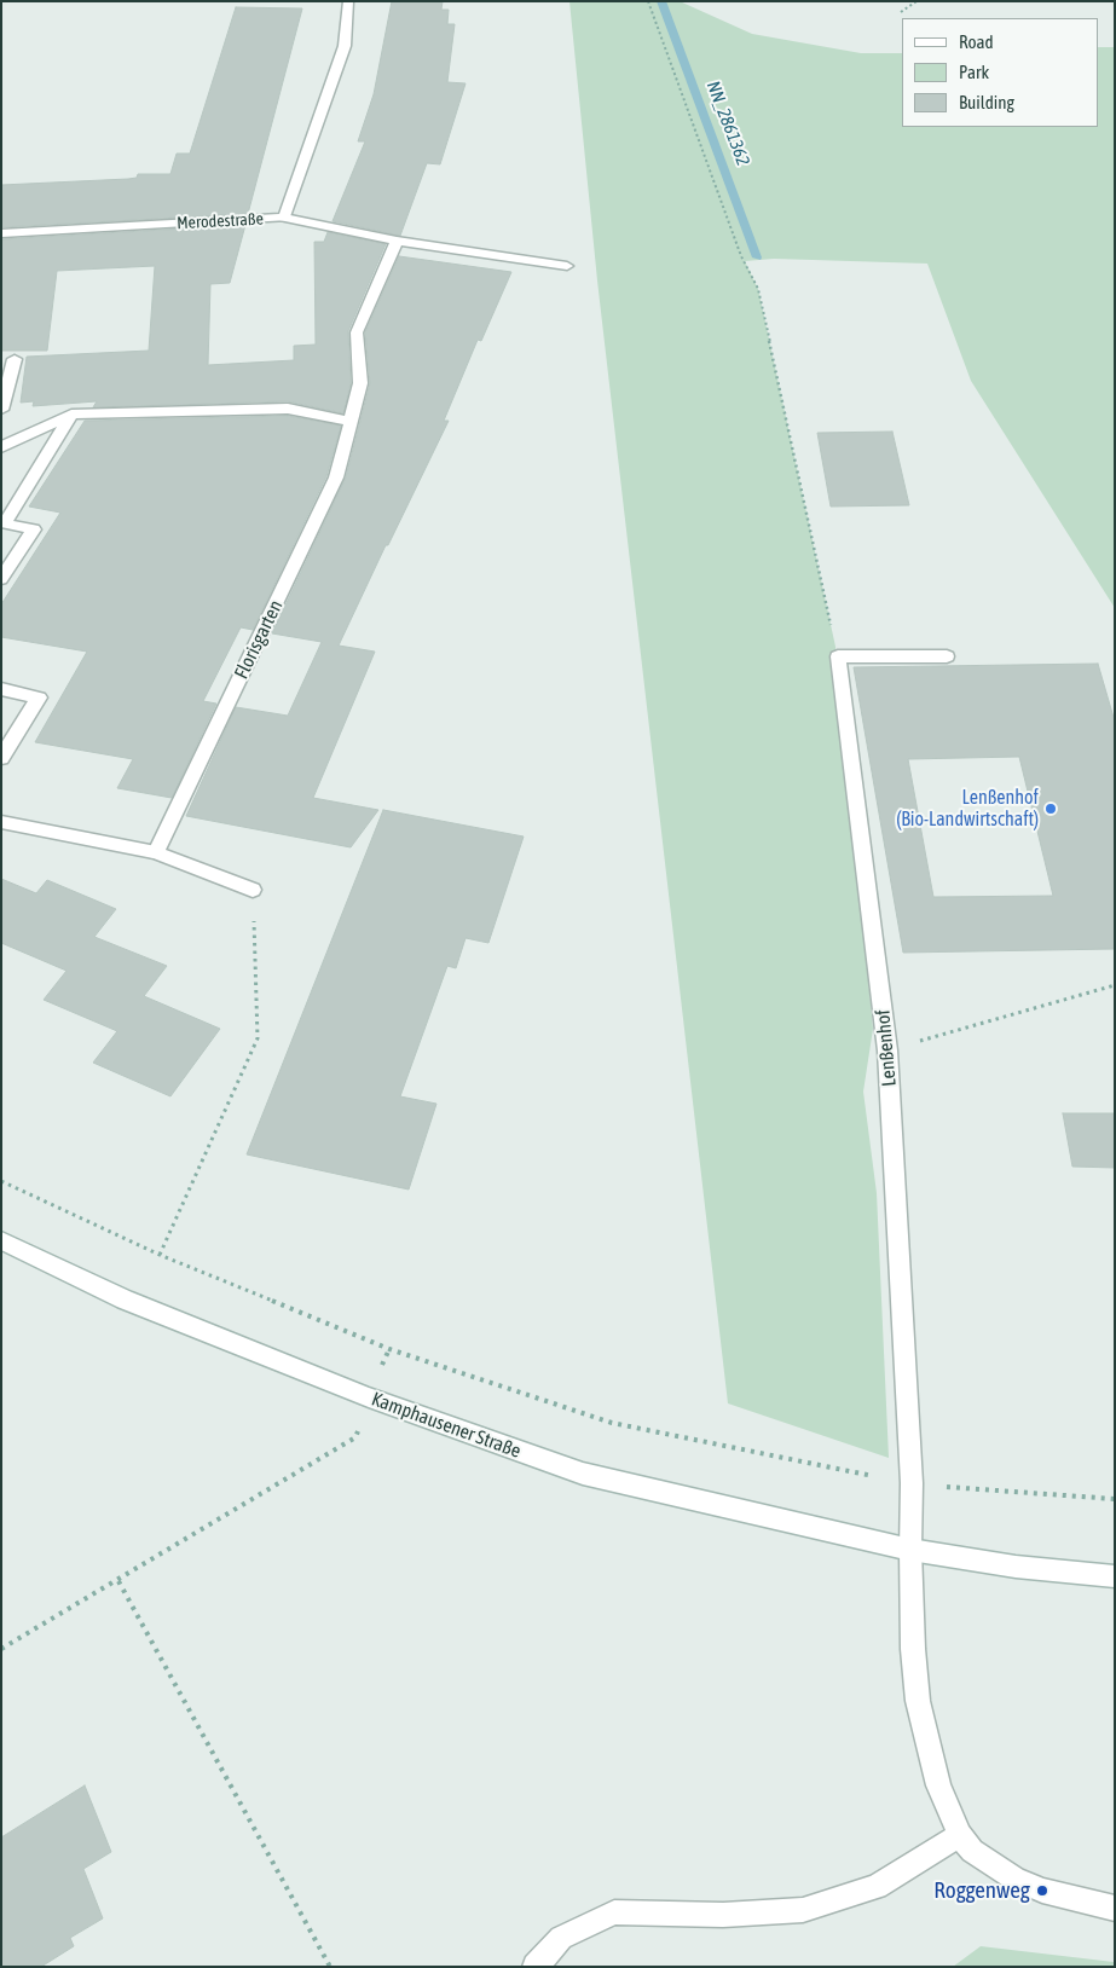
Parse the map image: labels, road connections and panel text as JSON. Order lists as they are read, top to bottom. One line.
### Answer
{"streets":{"street":["Merodestraße","Florisgarten","Lenßenhof","Kamphausener Straße"]},"crossings":[["Lenßenhof","Kamphausener Straße"]],"water":["NN_2861362"],"places":["Lenßenhof (Bio-Landwirtschaft)","Roggenweg"],"legend":["Road","Park","Building"]}
